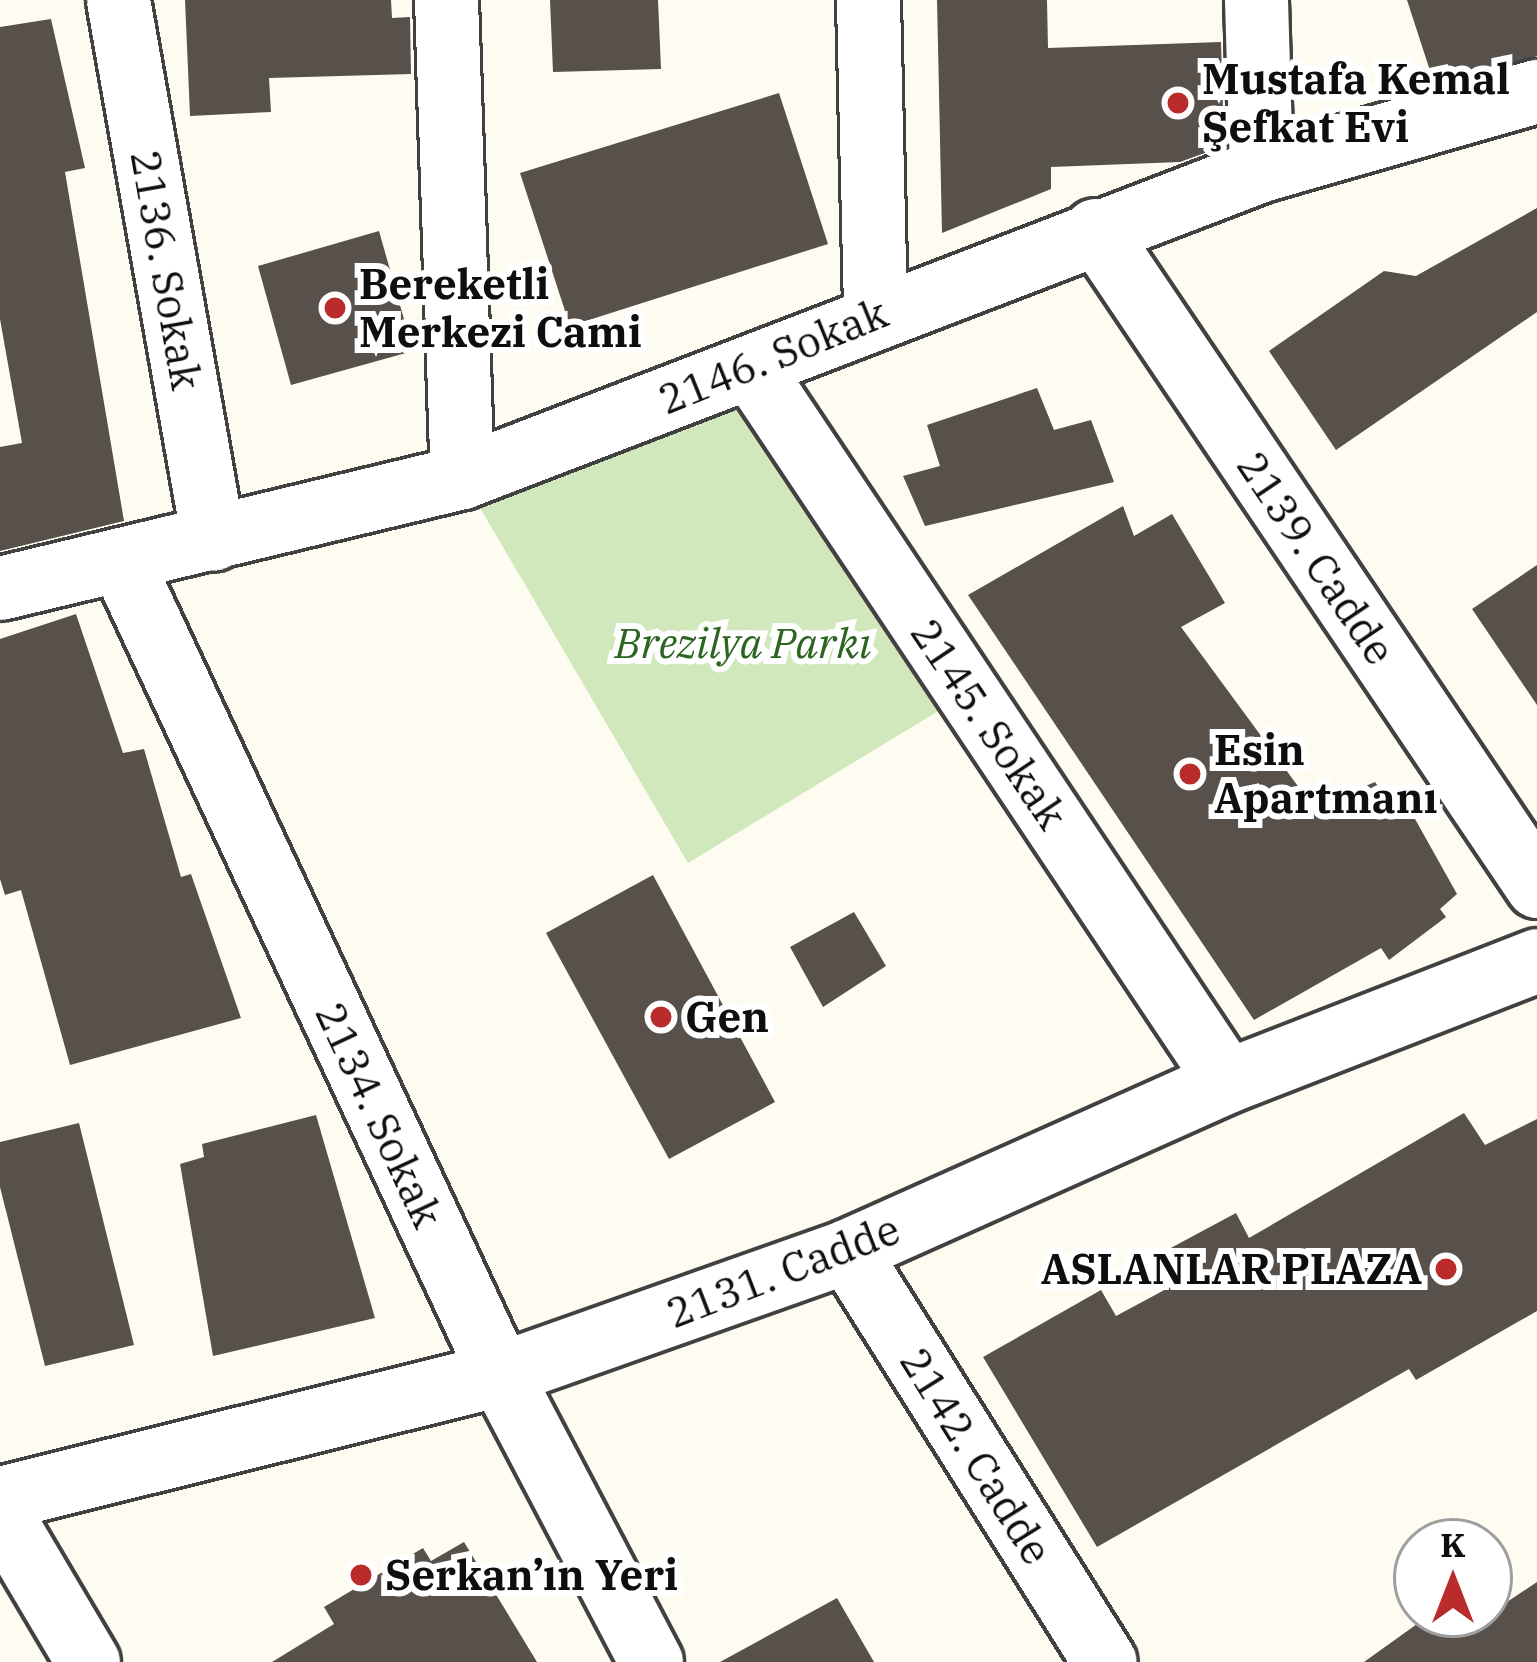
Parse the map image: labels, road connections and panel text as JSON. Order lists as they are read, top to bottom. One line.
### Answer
{"streets":{"street":["2136. Sokak","2146. Sokak","2139. Cadde","2145. Sokak","2134. Sokak","2131. Cadde","2142. Cadde"]},"crossings":[["2136. Sokak","2146. Sokak"],["2146. Sokak","2139. Cadde"],["2146. Sokak","2145. Sokak"],["2146. Sokak","2134. Sokak"],["2145. Sokak","2131. Cadde"],["2134. Sokak","2131. Cadde"],["2131. Cadde","2142. Cadde"]],"parks":["Brezilya Parkı"],"places":["Mustafa Kemal Şefkat Evi","Bereketli Merkezi Cami","Esin Apartmanı","Gen","ASLANLAR PLAZA","Serkan’ın Yeri"],"north":"top"}
